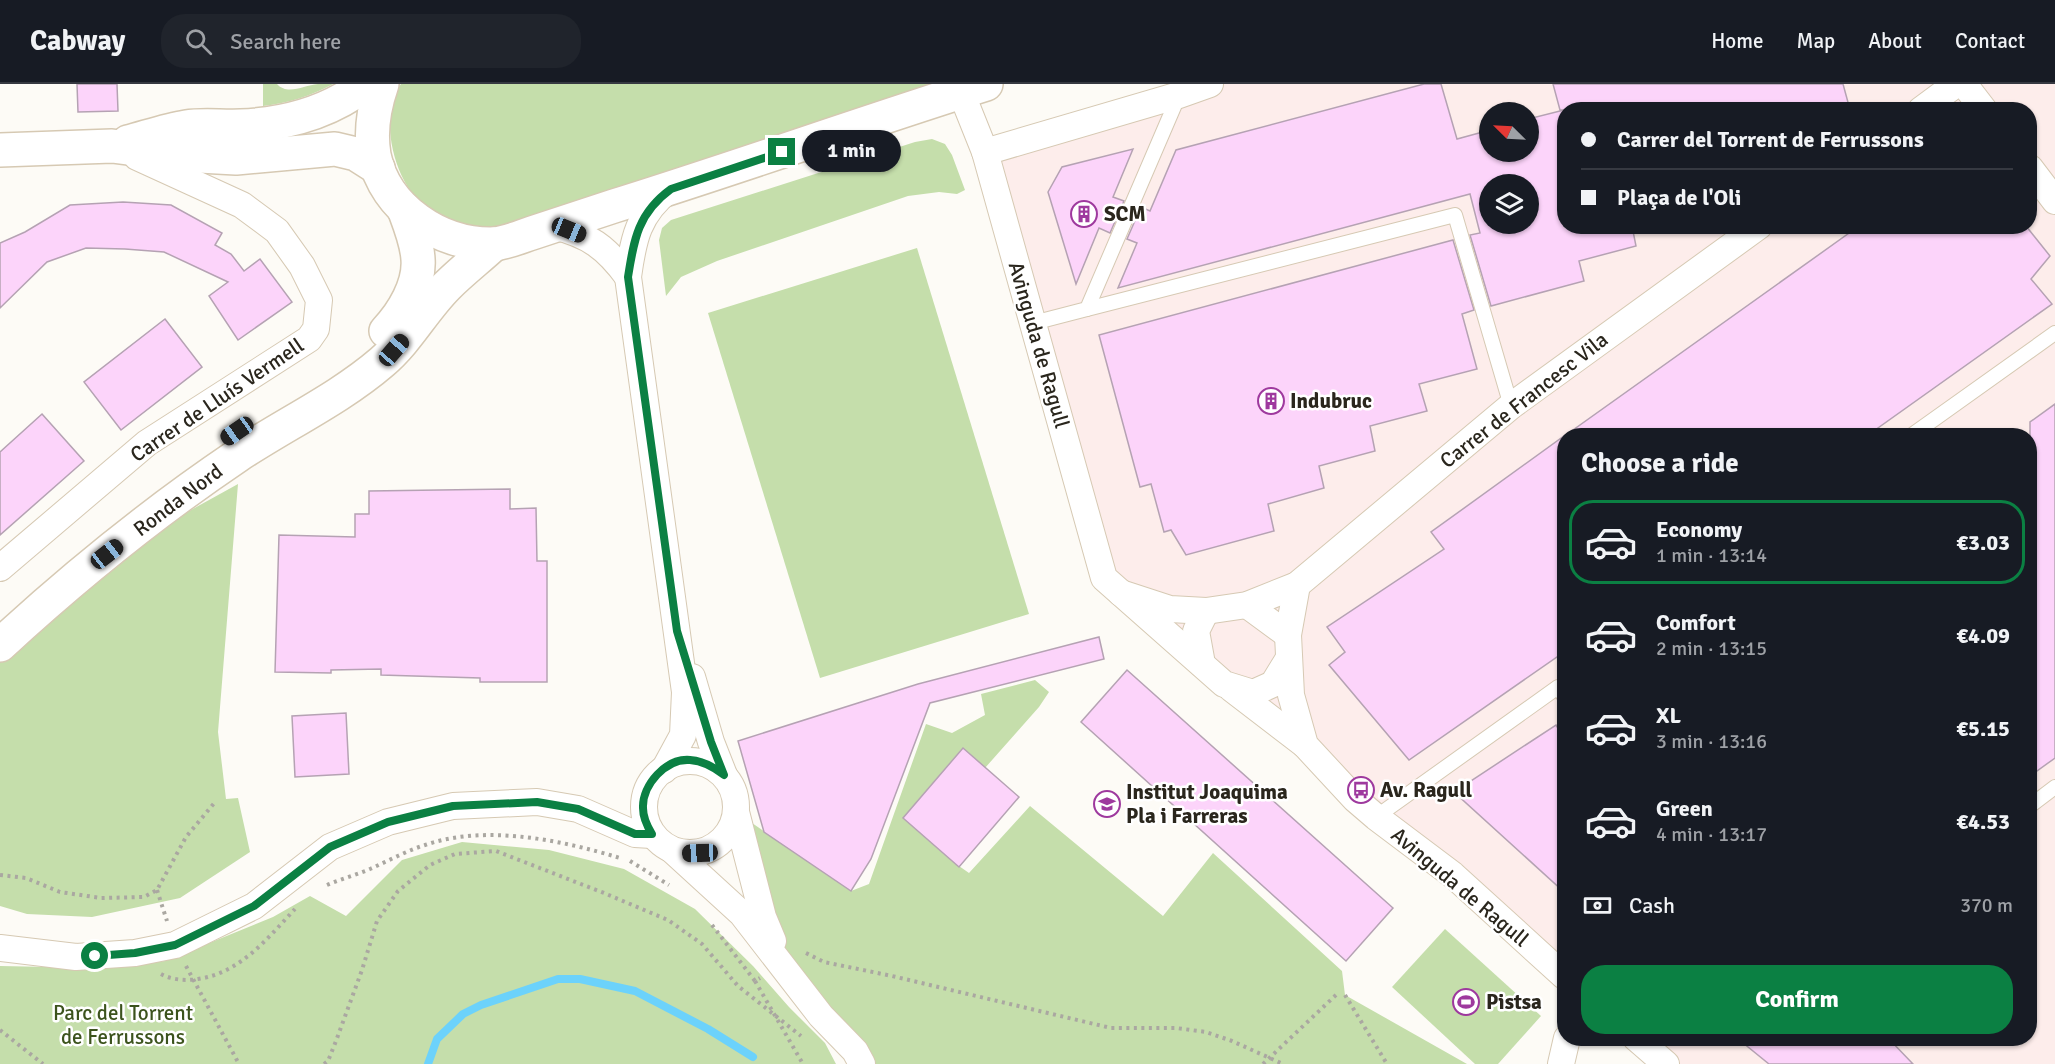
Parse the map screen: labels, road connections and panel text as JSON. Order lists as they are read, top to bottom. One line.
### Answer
{"streets":{"main road":["Ronda Nord"],"street":["Avinguda de Ragull","Carrer de Lluís Vermell","Carrer de Francesc Vila"]},"parks":["Parc del Torrent de Ferrussons"],"places":{"building":["SCM","Indubruc"],"bus stop":["Av. Ragull"],"school or university":["Institut Joaquima Pla i Farreras"],"sports":["Pistsa"]},"north":"top left","page":{"header":"Cabway","search":"Search here","nav":["Home","Map","About","Contact"],"banner":["Carrer del Torrent de Ferrussons","Plaça de l'Oli"],"bubble":"1 min","heading":"Choose a ride","list":[{"name":"Economy","note":"1 min · 13:14","value":"€3.03"},{"name":"Comfort","note":"2 min · 13:15","value":"€4.09"},{"name":"XL","note":"3 min · 13:16","value":"€5.15"},{"name":"Green","note":"4 min · 13:17","value":"€4.53"}],"pay":["Cash","370 m"],"buttons":"Confirm"}}
